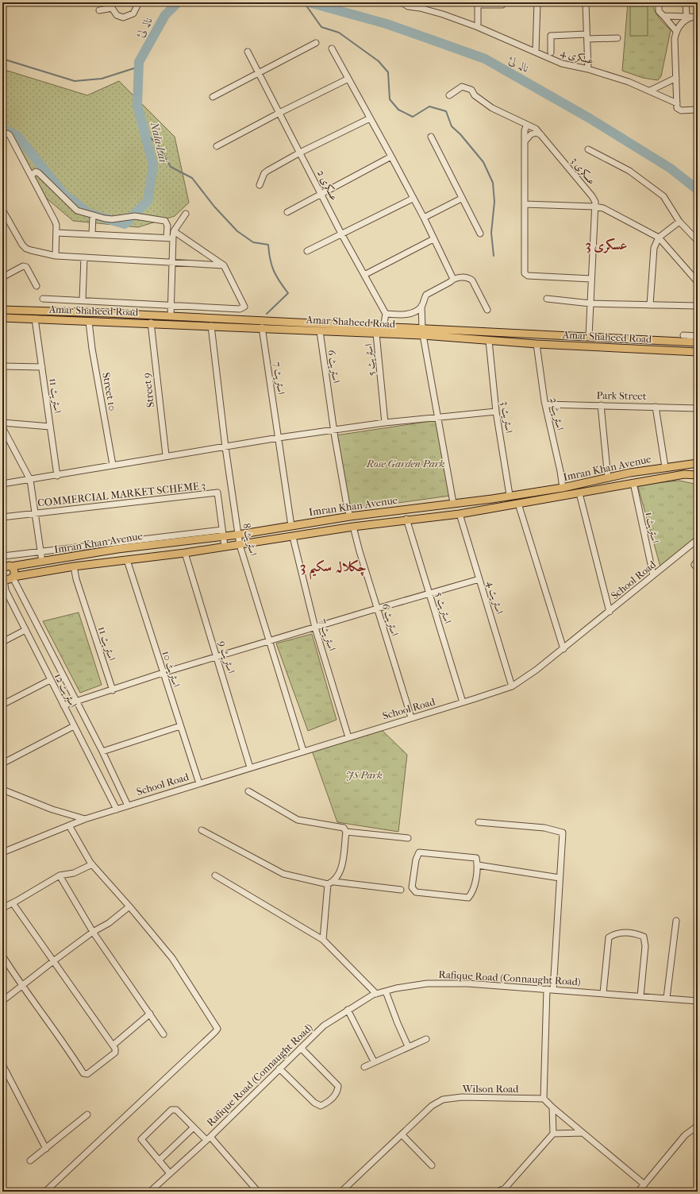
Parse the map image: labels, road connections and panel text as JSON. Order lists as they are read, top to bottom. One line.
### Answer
{"streets":{"main road":["Amar Shaheed Road","Imran Khan Avenue"],"street":["عسکری 4","عسکری 3","عسکری 2","اسٹریٹ 5","اسٹریٹ 6","اسٹریٹ 7","Street 9","Street 10","اسٹریٹ 11","Park Street","اسٹریٹ 2","اسٹریٹ 3","COMMERCIAL MARKET SCHEME 3","اسٹریٹ 1","اسٹریٹ 8","School Road","اسٹریٹ 4","اسٹریٹ 9","اسٹریٹ 10","اسٹریٹ 12","Rafique Road (Connaught Road)","Wilson Road"]},"crossings":[["عسکری 3","Amar Shaheed Road"],["Amar Shaheed Road","اسٹریٹ 5"],["Amar Shaheed Road","اسٹریٹ 6"],["Amar Shaheed Road","اسٹریٹ 7"],["Amar Shaheed Road","Street 9"],["Amar Shaheed Road","Street 10"],["Amar Shaheed Road","اسٹریٹ 11"],["Amar Shaheed Road","اسٹریٹ 2"],["Amar Shaheed Road","اسٹریٹ 3"],["Amar Shaheed Road","اسٹریٹ 8"],["اسٹریٹ 5","Imran Khan Avenue"],["اسٹریٹ 5","School Road"],["اسٹریٹ 6","Imran Khan Avenue"],["اسٹریٹ 6","School Road"],["اسٹریٹ 7","Imran Khan Avenue"],["اسٹریٹ 7","School Road"],["اسٹریٹ 11","Imran Khan Avenue"],["Park Street","اسٹریٹ 2"],["اسٹریٹ 2","Imran Khan Avenue"],["اسٹریٹ 3","Imran Khan Avenue"],["Imran Khan Avenue","COMMERCIAL MARKET SCHEME 3"],["Imran Khan Avenue","اسٹریٹ 1"],["Imran Khan Avenue","اسٹریٹ 8"],["Imran Khan Avenue","اسٹریٹ 4"],["Imran Khan Avenue","اسٹریٹ 9"],["Imran Khan Avenue","اسٹریٹ 10"],["Imran Khan Avenue","اسٹریٹ 12"],["اسٹریٹ 1","School Road"],["اسٹریٹ 8","School Road"],["School Road","اسٹریٹ 4"],["School Road","اسٹریٹ 9"],["School Road","اسٹریٹ 10"],["School Road","اسٹریٹ 12"]],"districts":["عسکری 3","چکلالہ سکیم 3"],"water":["نالہ لئ","Nala Lai"],"parks":["Rose Garden Park","JS Park"]}
